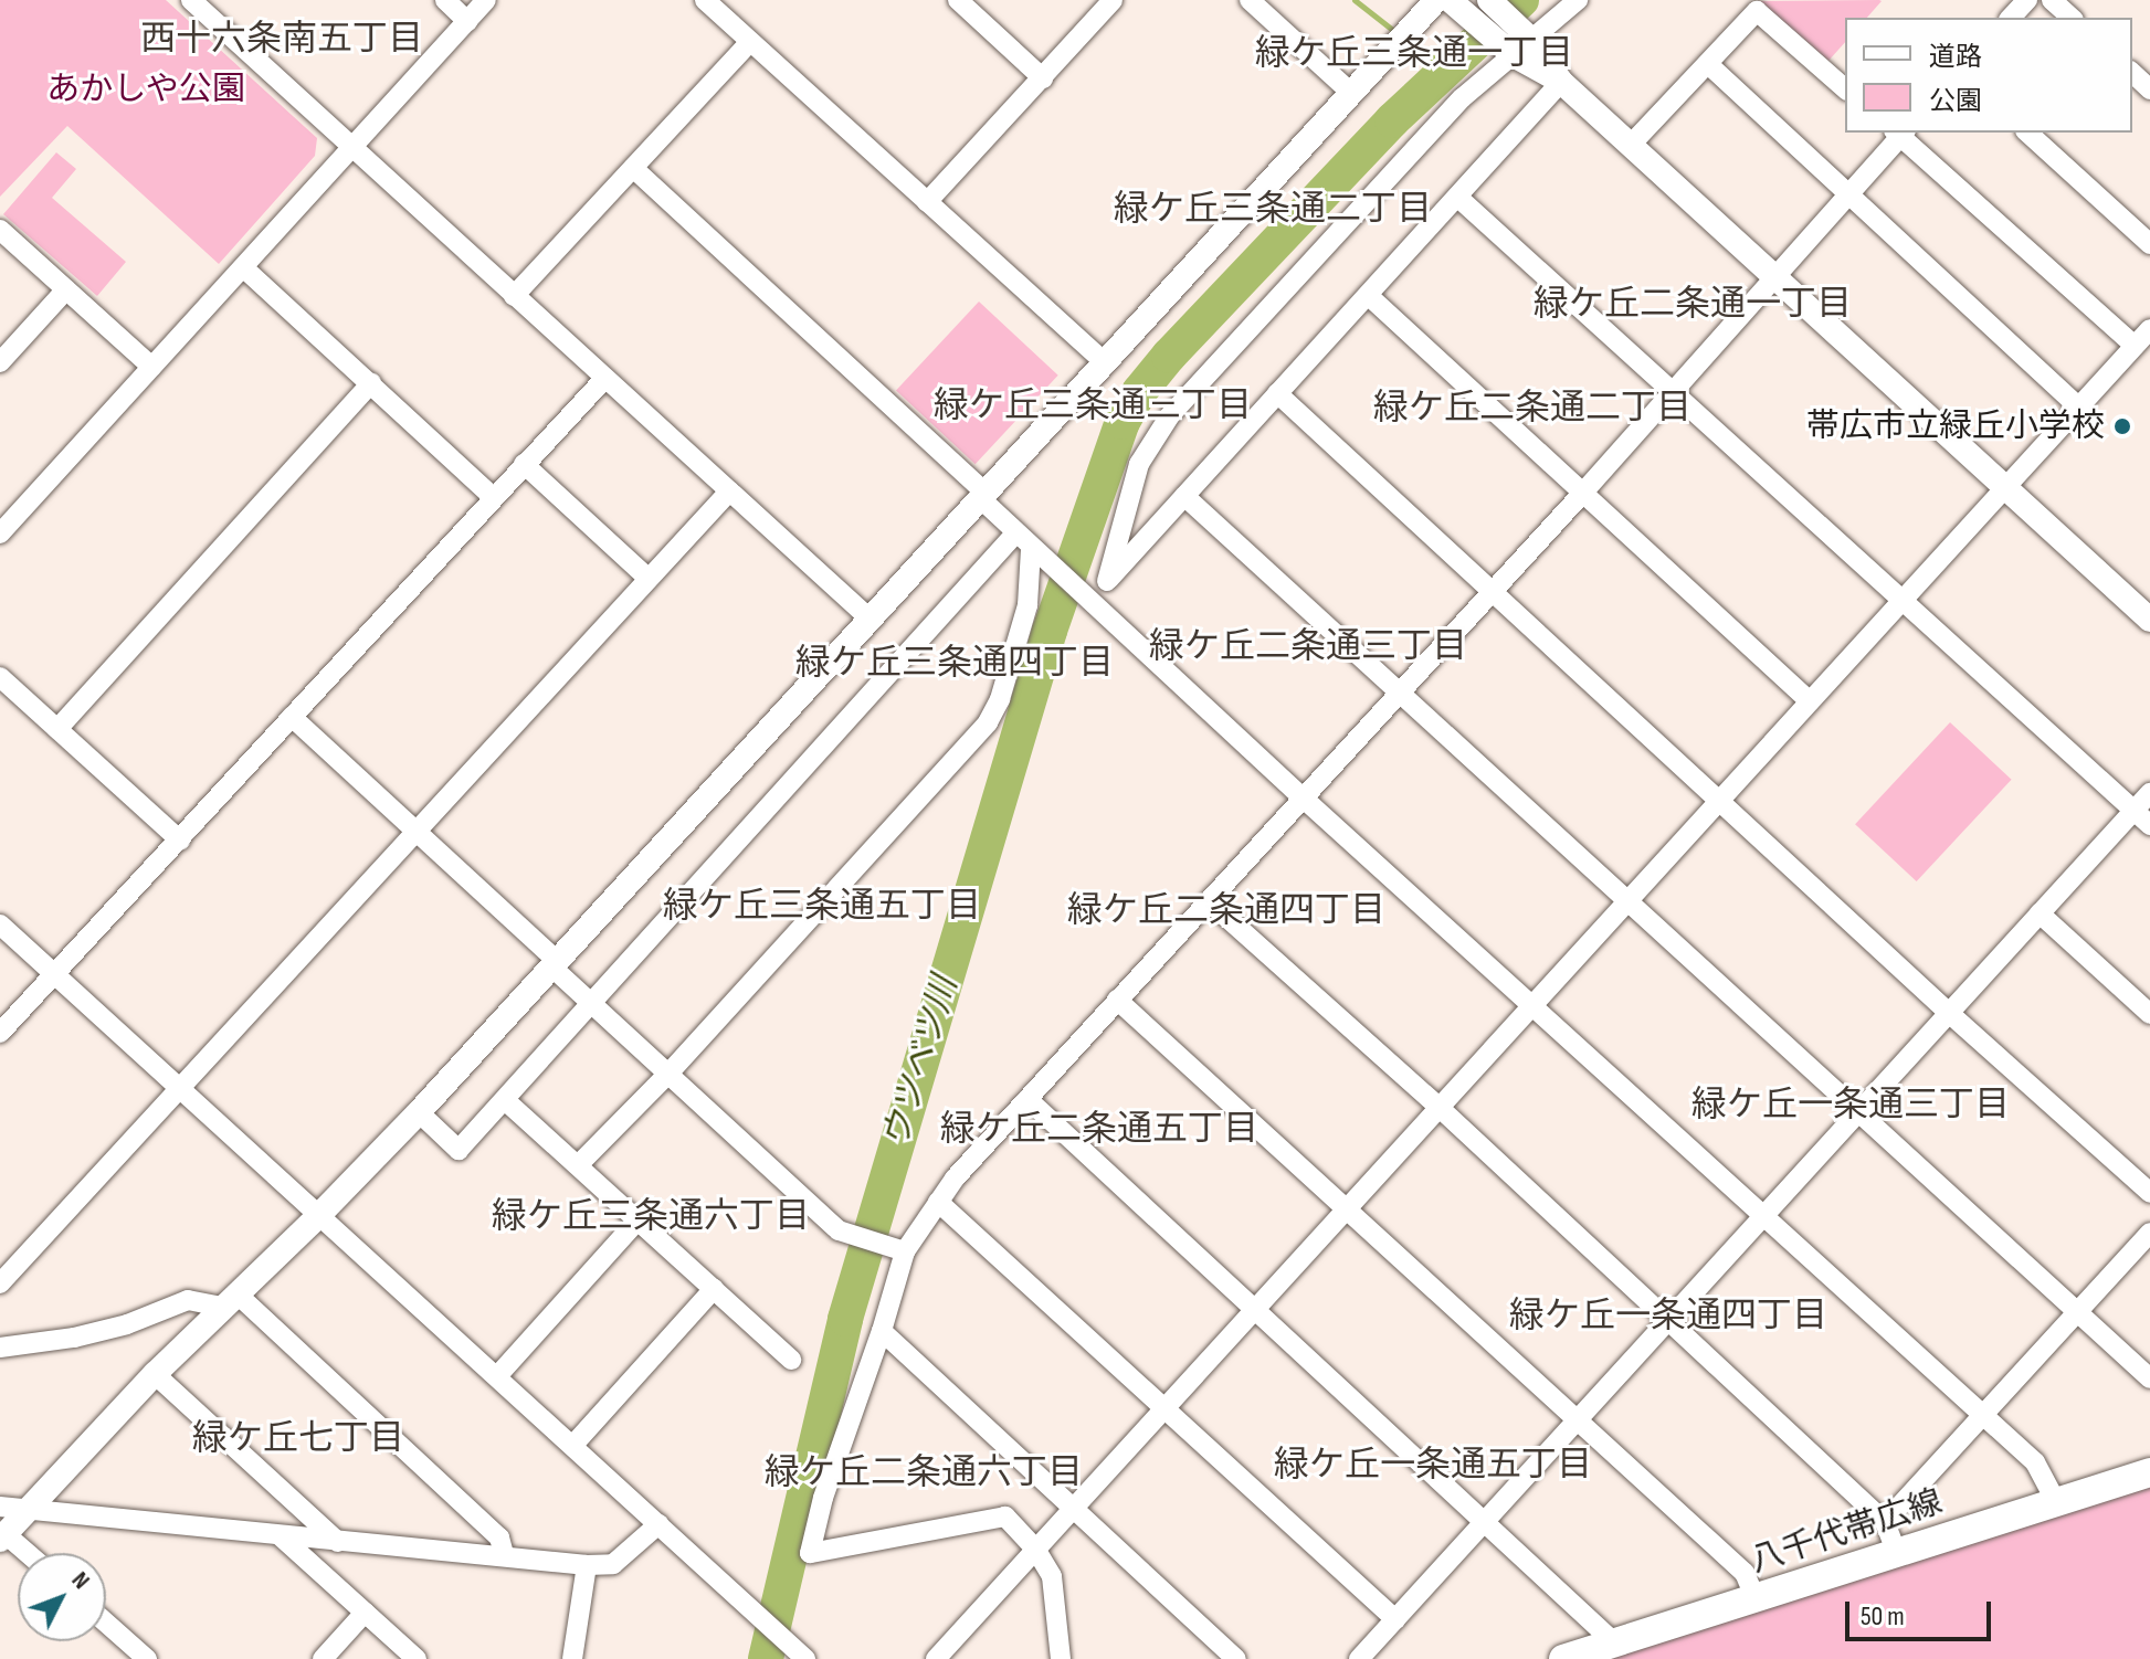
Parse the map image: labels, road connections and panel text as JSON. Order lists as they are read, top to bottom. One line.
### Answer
{"streets":{"main road":["八千代帯広線"]},"districts":["西十六条南五丁目","緑ケ丘三条通一丁目","緑ケ丘三条通二丁目","緑ケ丘二条通一丁目","緑ケ丘三条通三丁目","緑ケ丘二条通二丁目","緑ケ丘二条通三丁目","緑ケ丘三条通四丁目","緑ケ丘三条通五丁目","緑ケ丘二条通四丁目","緑ケ丘一条通三丁目","緑ケ丘二条通五丁目","緑ケ丘三条通六丁目","緑ケ丘一条通四丁目","緑ケ丘七丁目","緑ケ丘一条通五丁目","緑ケ丘二条通六丁目"],"water":["ウツベツ川"],"parks":["あかしや公園"],"places":["帯広市立緑丘小学校"],"legend":["道路","公園"],"scale_bar":"50 m","north":"top right"}
